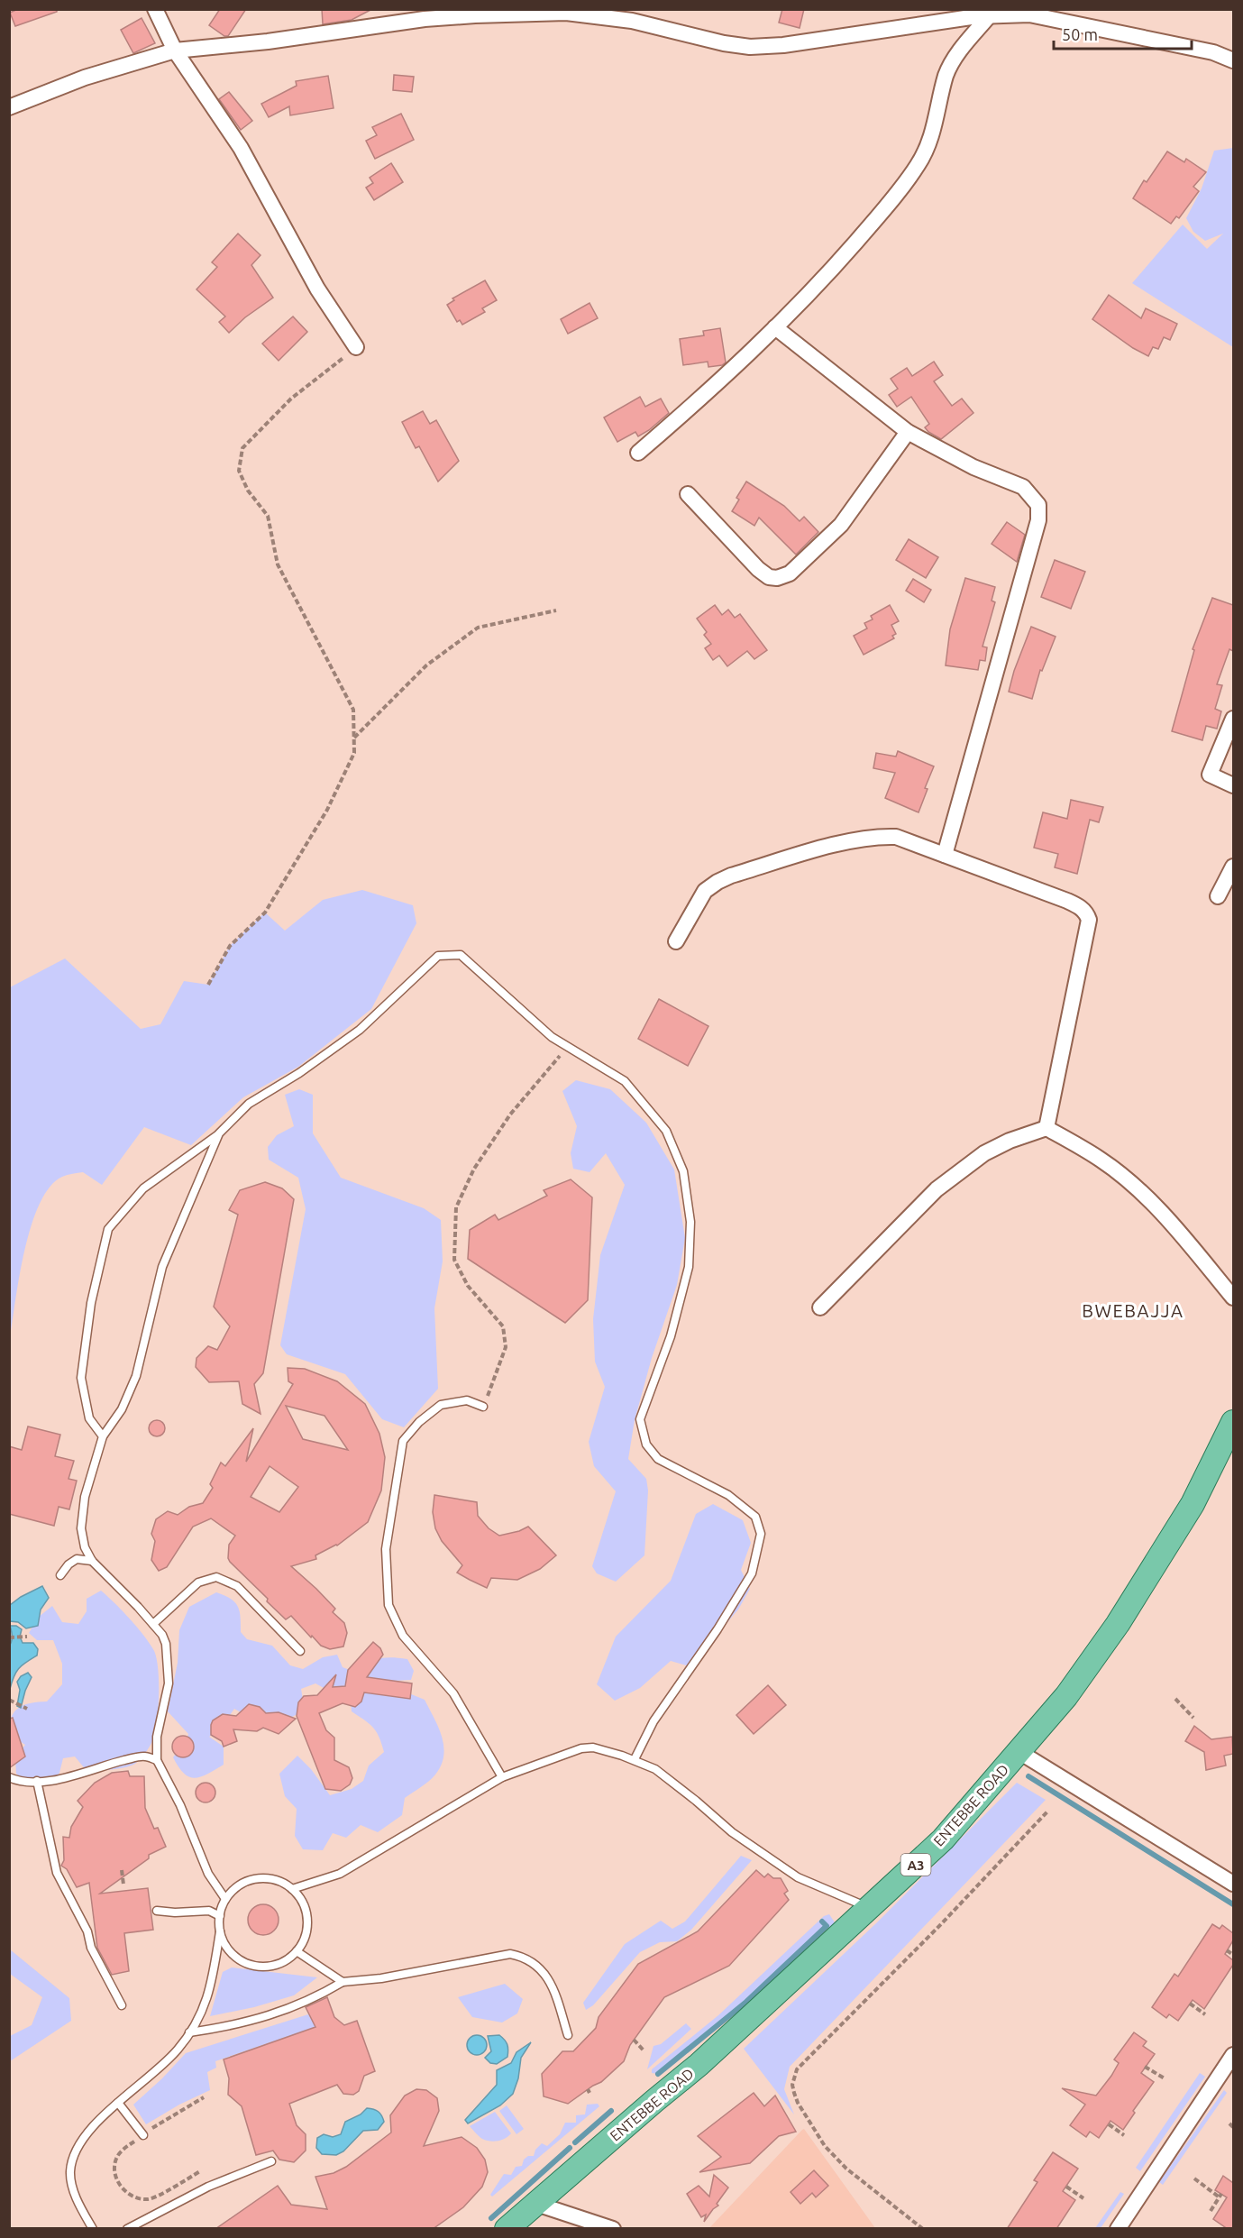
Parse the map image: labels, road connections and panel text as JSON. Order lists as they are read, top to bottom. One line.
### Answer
{"streets":{"main road":["ENTEBBE ROAD","A3"]},"districts":["BWEBAJJA"],"scale_bar":"50 m"}
